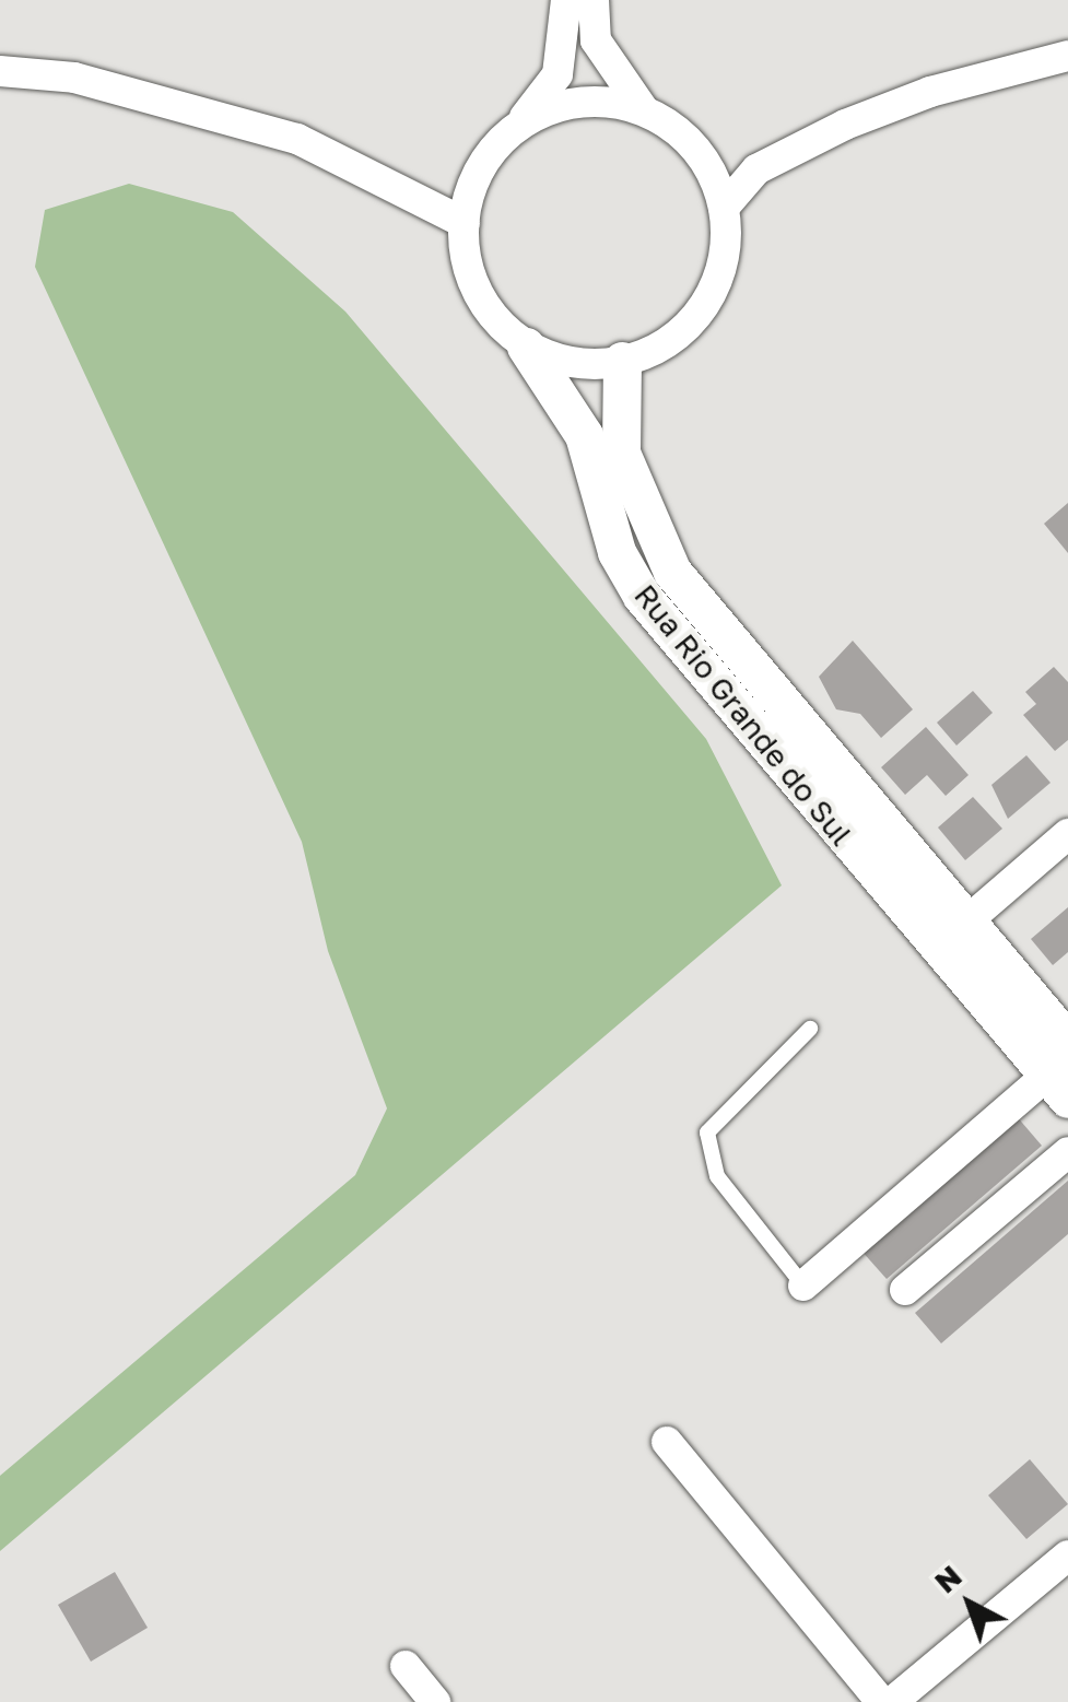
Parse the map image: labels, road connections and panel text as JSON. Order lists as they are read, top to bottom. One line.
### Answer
{"streets":{"street":["Rua Rio Grande do Sul"]},"north":"top left"}
